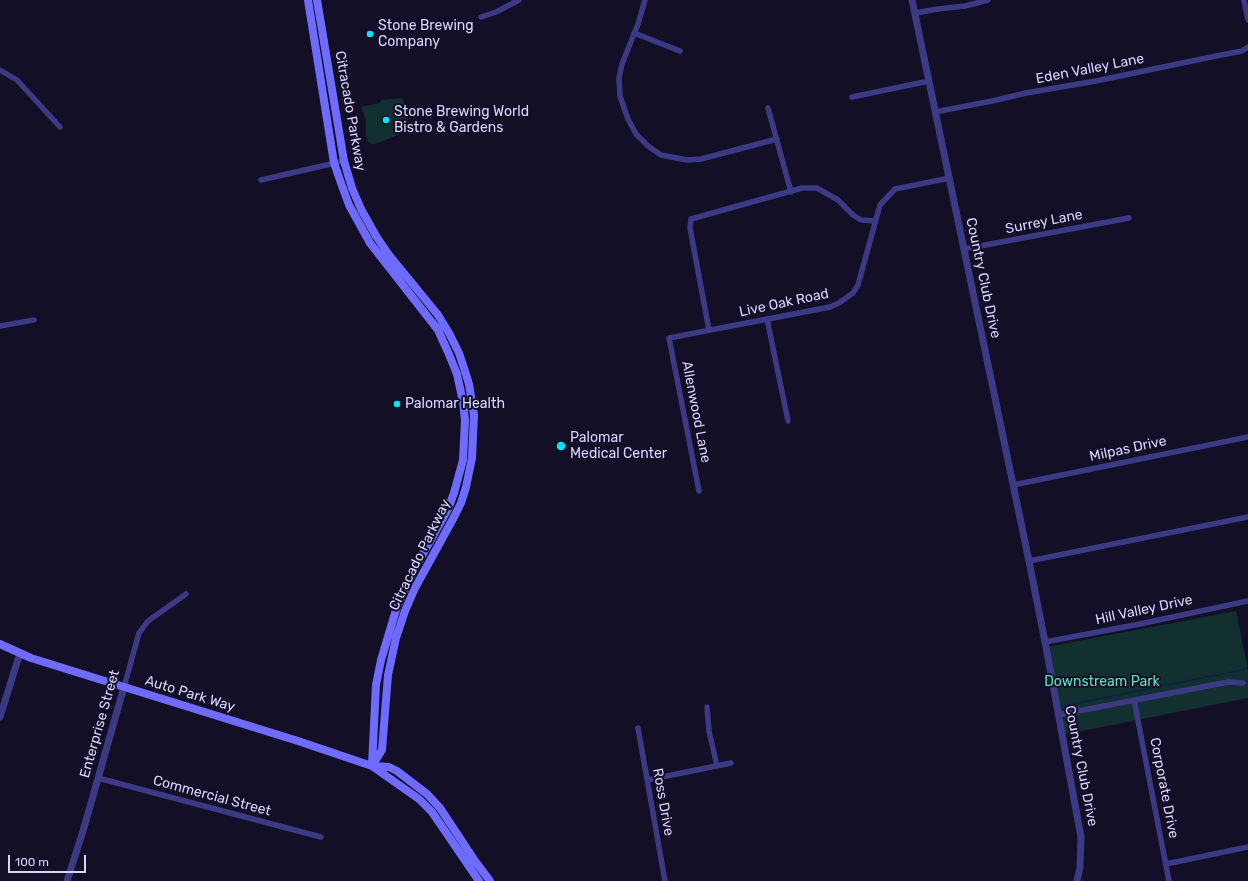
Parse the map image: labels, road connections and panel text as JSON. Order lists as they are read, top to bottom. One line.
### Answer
{"streets":{"main road":["Citracado Parkway","Auto Park Way"],"street":["Eden Valley Lane","Surrey Lane","Country Club Drive","Live Oak Road","Allenwood Lane","Milpas Drive","Hill Valley Drive","Enterprise Street","Corporate Drive","Commercial Street","Ross Drive"]},"crossings":[["Eden Valley Lane","Country Club Drive"],["Citracado Parkway","Auto Park Way"],["Surrey Lane","Country Club Drive"],["Country Club Drive","Live Oak Road"],["Country Club Drive","Milpas Drive"],["Country Club Drive","Hill Valley Drive"],["Live Oak Road","Allenwood Lane"],["Auto Park Way","Enterprise Street"],["Enterprise Street","Commercial Street"]],"parks":["Downstream Park"],"places":["Stone Brewing Company","Stone Brewing World Bistro & Gardens","Palomar Health","Palomar Medical Center"],"scale_bar":"100 m"}
